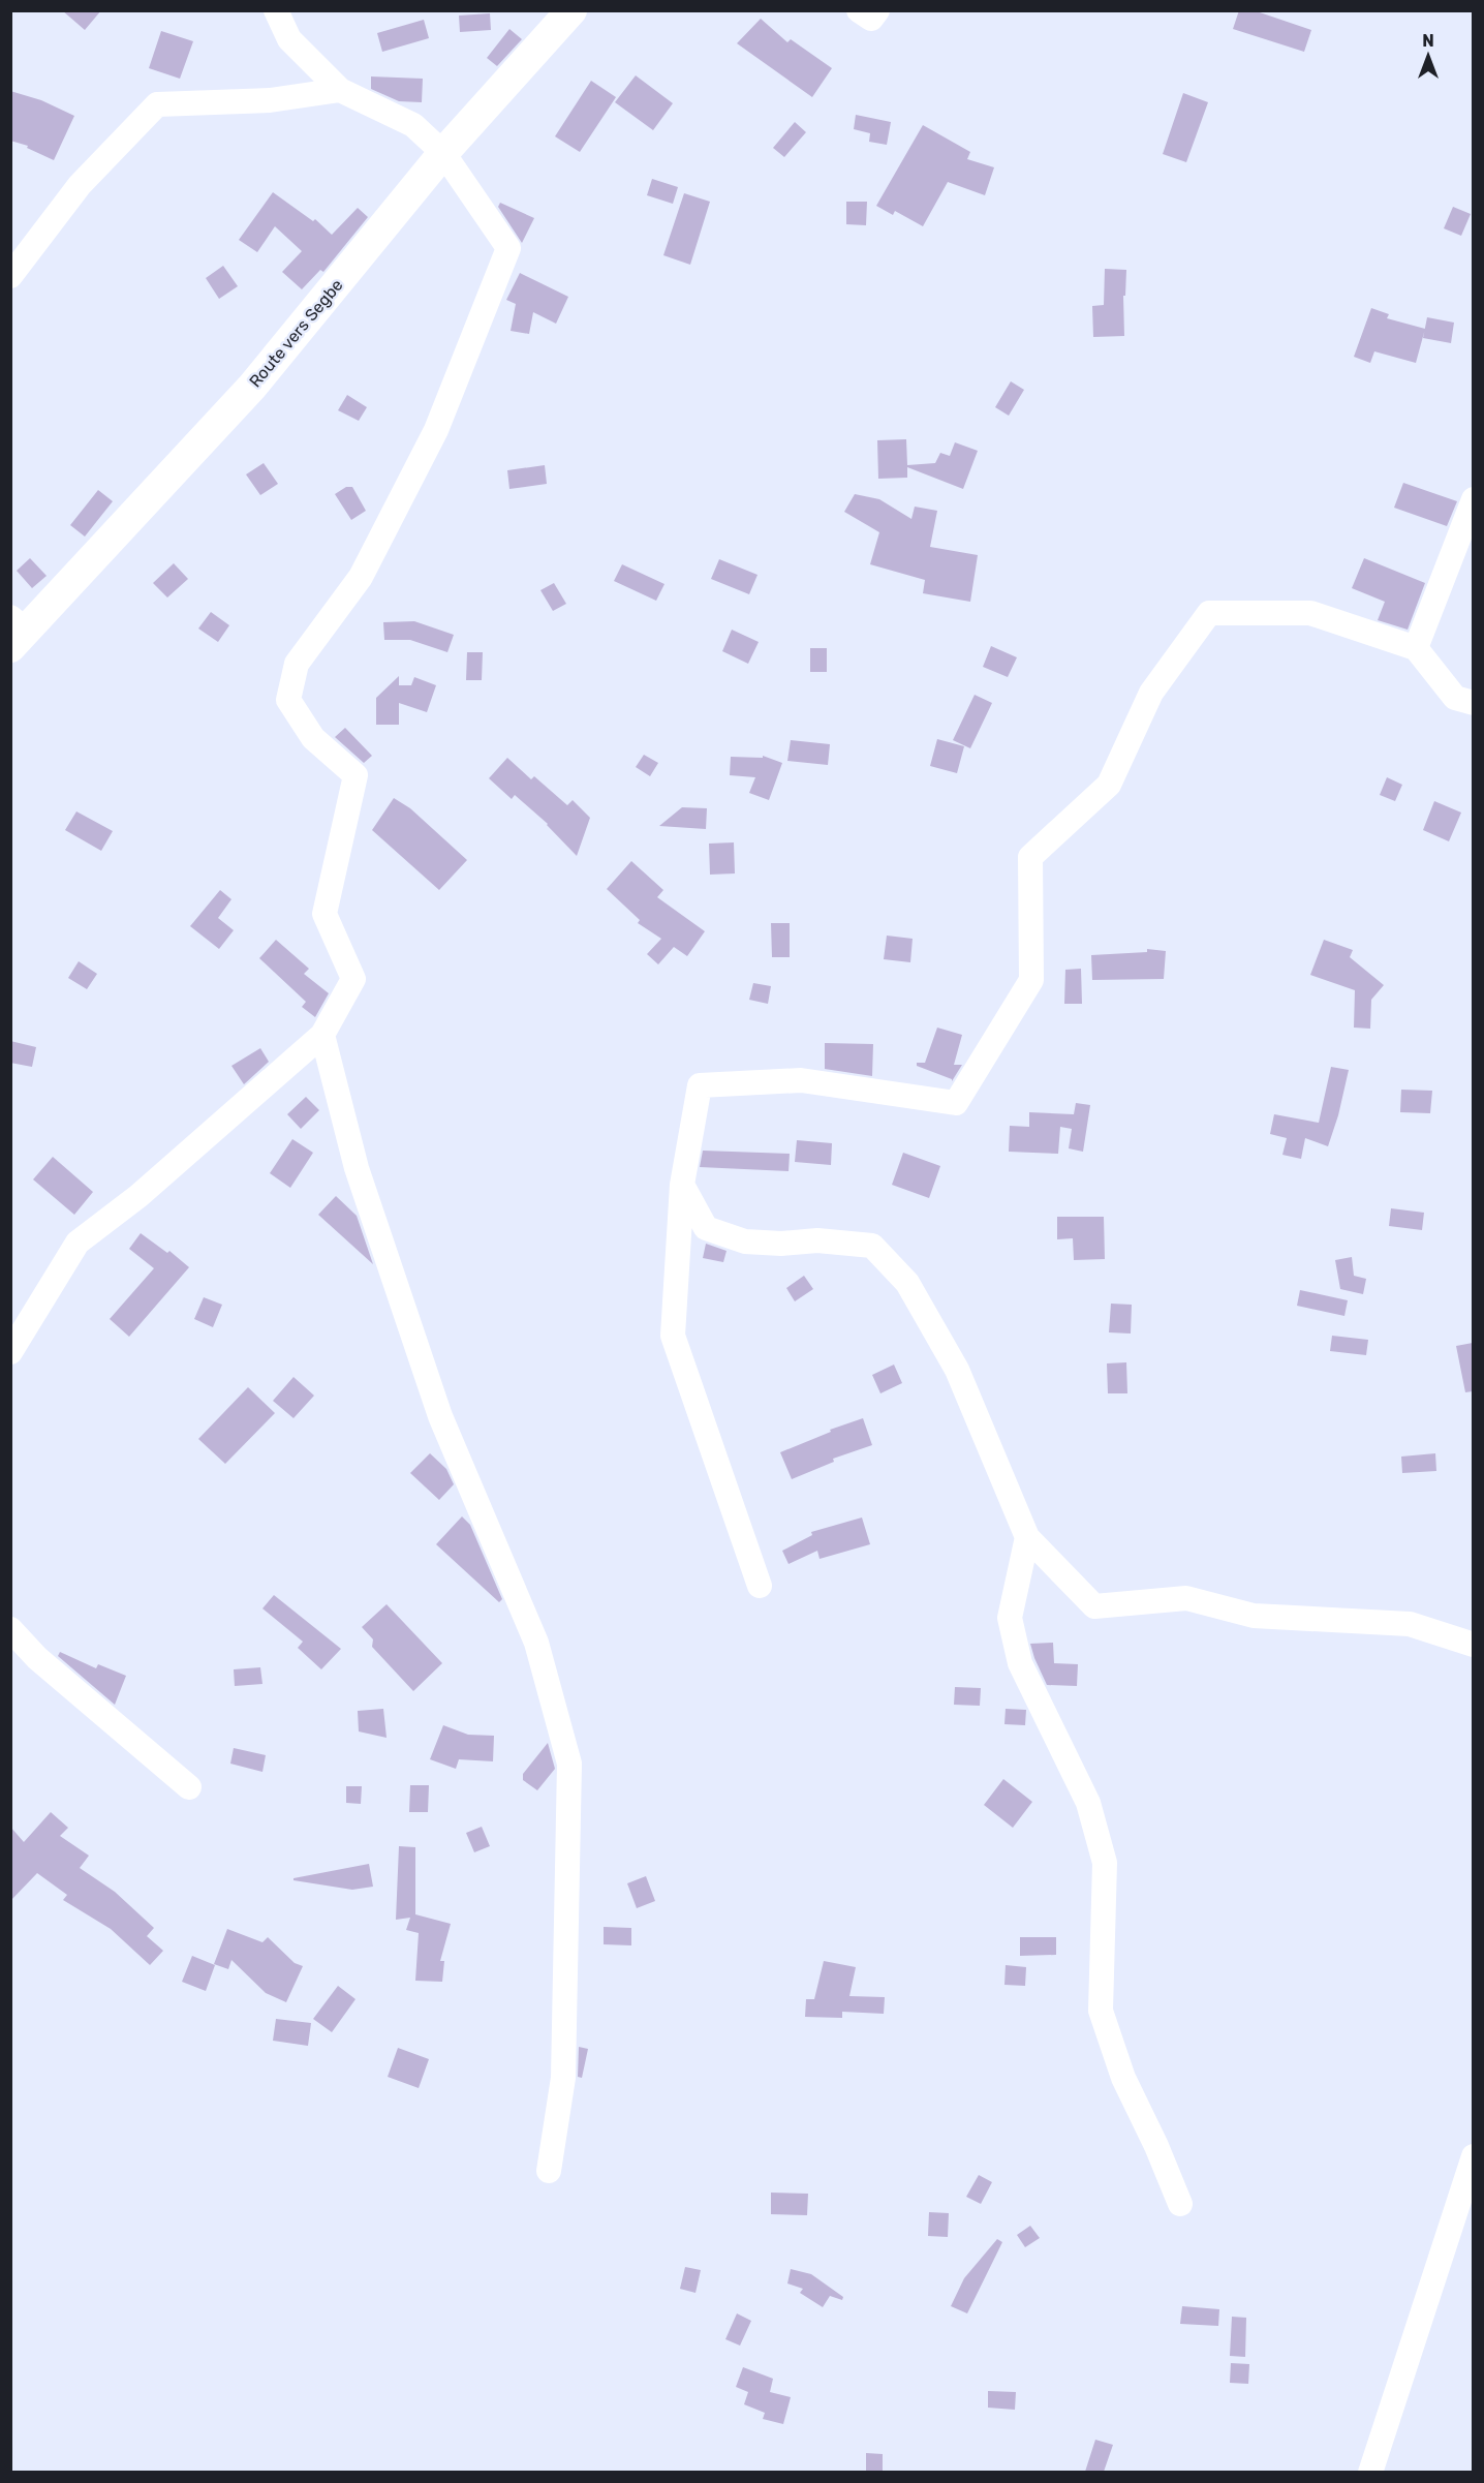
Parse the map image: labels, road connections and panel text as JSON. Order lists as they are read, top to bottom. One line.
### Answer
{"streets":{"main road":["Route vers Segbe"]},"north":"top"}
